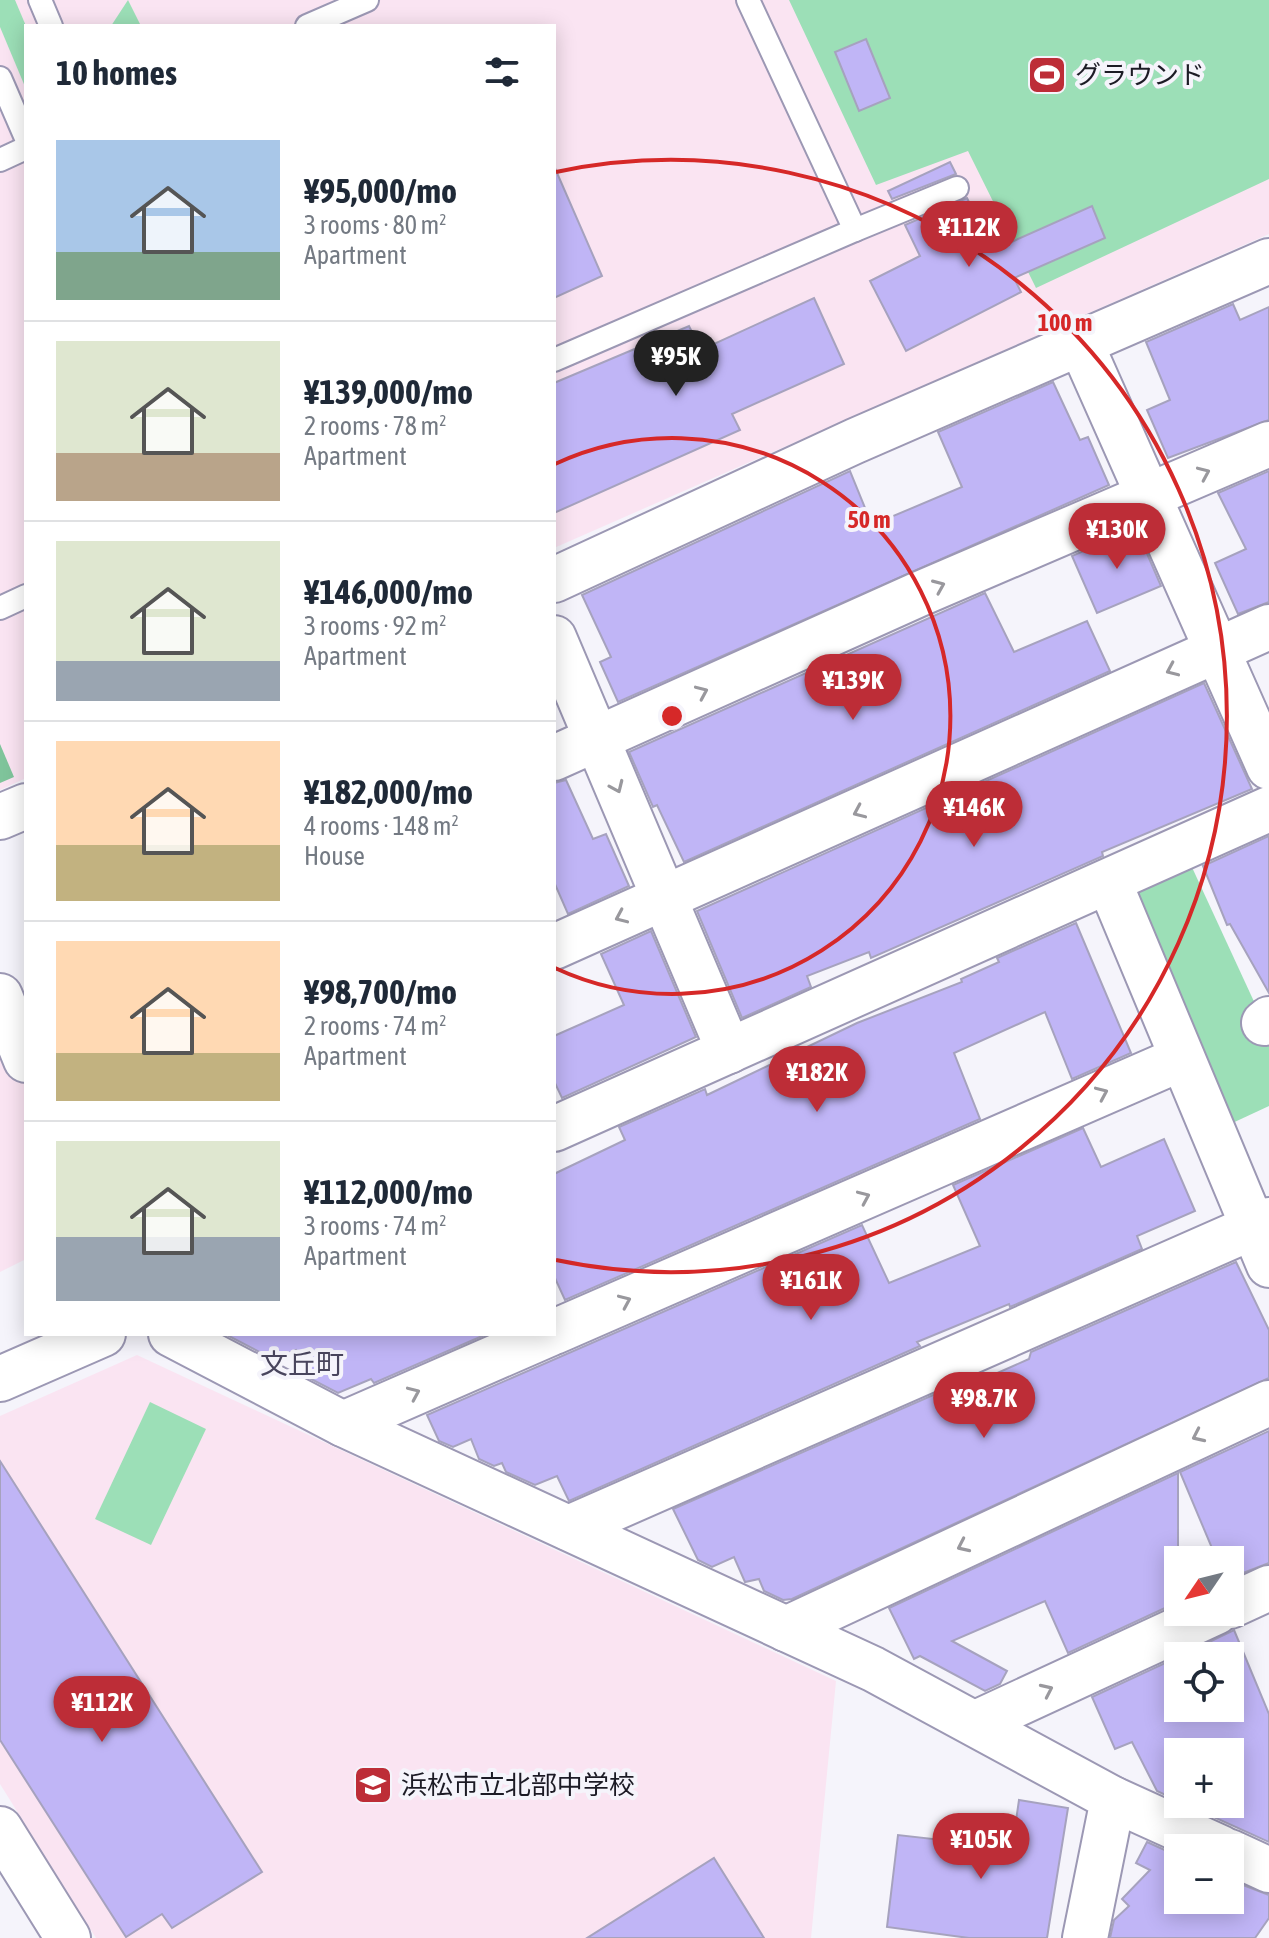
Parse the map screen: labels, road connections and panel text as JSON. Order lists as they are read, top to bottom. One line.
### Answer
{"districts":["文丘町"],"places":{"sports":["グラウンド"],"school or university":["浜松市立北部中学校"]},"north":"bottom left","page":{"heading":"10 homes","list":[{"name":"¥95,000/mo","note":"3 rooms · 80 m² · Apartment"},{"name":"¥139,000/mo","note":"2 rooms · 78 m² · Apartment"},{"name":"¥146,000/mo","note":"3 rooms · 92 m² · Apartment"},{"name":"¥182,000/mo","note":"4 rooms · 148 m² · House"},{"name":"¥98,700/mo","note":"2 rooms · 74 m² · Apartment"},{"name":"¥112,000/mo","note":"3 rooms · 74 m² · Apartment"}],"price":["¥112K","¥95K","¥130K","¥139K","¥146K","¥182K","¥161K","¥98.7K","¥112K","¥105K"],"map_buttons":["+","−"]},"rings":["100 m","50 m"]}
